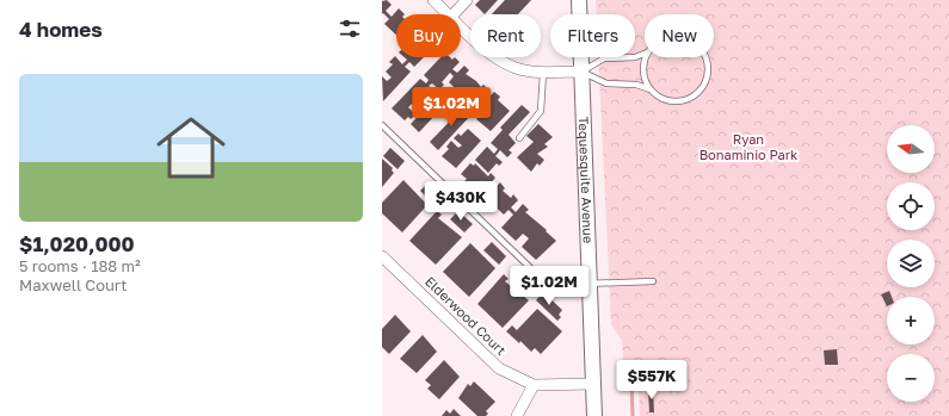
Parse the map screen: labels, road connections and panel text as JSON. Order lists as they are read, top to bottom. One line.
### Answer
{"streets":{"street":["Tequesquite Avenue","Elderwood Court"]},"crossings":[["Tequesquite Avenue","Elderwood Court"]],"parks":["Ryan Bonaminio Park"],"north":"left","page":{"heading":"4 homes","chip":["Buy","Rent","Filters","New"],"list":[{"name":"$1,020,000","note":"5 rooms · 188 m² · Maxwell Court"}],"price":["$1.02M","$430K","$1.02M","$557K"],"map_buttons":["+","−"]}}
